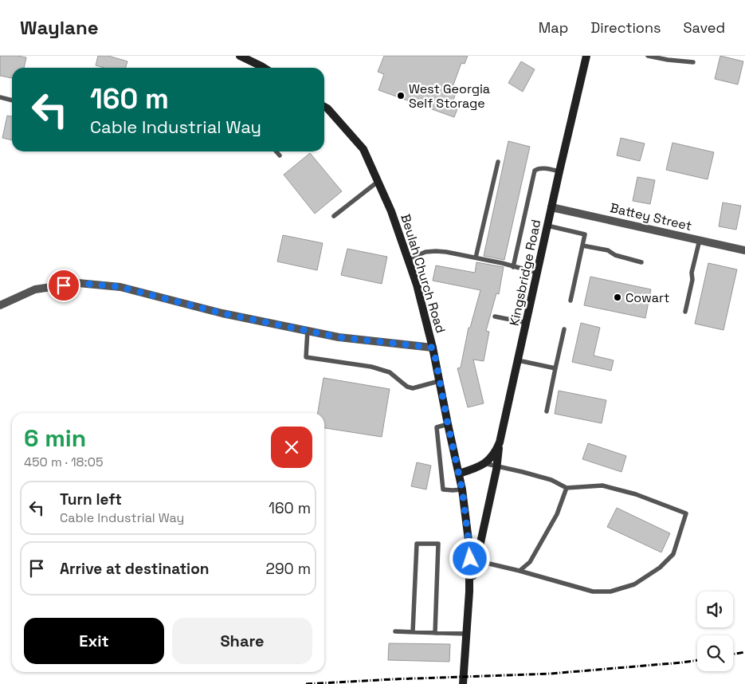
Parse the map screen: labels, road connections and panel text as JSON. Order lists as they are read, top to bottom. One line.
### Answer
{"streets":{"street":["Battey Street","Kingsbridge Road","Beulah Church Road"]},"crossings":[["Battey Street","Kingsbridge Road"],["Kingsbridge Road","Beulah Church Road"]],"places":["West Georgia Self Storage","Cowart"],"page":{"header":"Waylane","nav":["Map","Directions","Saved"],"turn":["160 m","Cable Industrial Way"],"heading":["6 min","450 m · 18:05"],"list":[{"name":"Turn left","note":"Cable Industrial Way","value":"160 m"},{"name":"Arrive at destination","value":"290 m"}],"buttons":["Exit","Share"]}}
